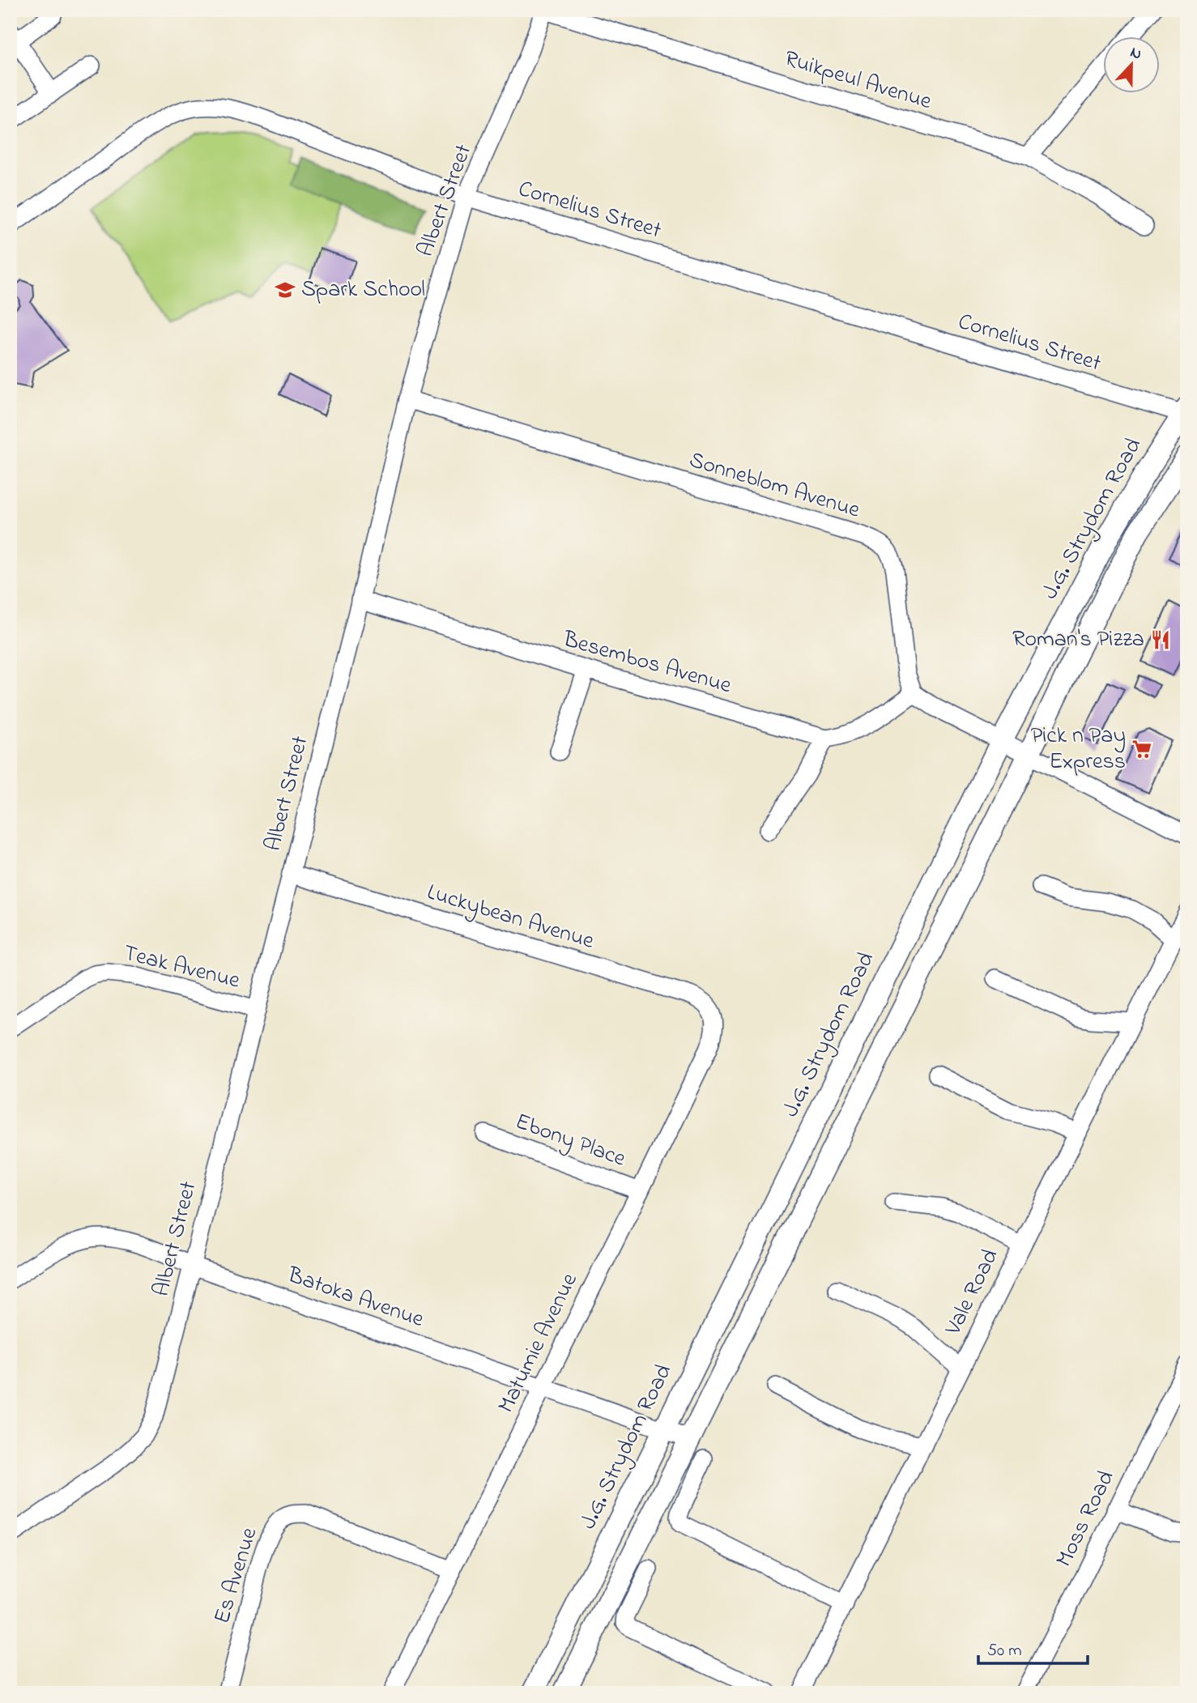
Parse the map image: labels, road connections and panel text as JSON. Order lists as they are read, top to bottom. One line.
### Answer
{"streets":{"street":["Ruikpeul Avenue","Albert Street","Cornelius Street","Sonneblom Avenue","J.G. Strydom Road","Besembos Avenue","Luckybean Avenue","Teak Avenue","Ebony Place","Vale Road","Batoka Avenue","Matumie Avenue","Moss Road","Es Avenue"]},"crossings":[["Ruikpeul Avenue","Albert Street"],["Albert Street","Cornelius Street"],["Albert Street","Sonneblom Avenue"],["Albert Street","Besembos Avenue"],["Albert Street","Luckybean Avenue"],["Albert Street","Teak Avenue"],["Albert Street","Batoka Avenue"],["Cornelius Street","J.G. Strydom Road"],["J.G. Strydom Road","Batoka Avenue"],["Luckybean Avenue","Matumie Avenue"],["Ebony Place","Matumie Avenue"],["Batoka Avenue","Matumie Avenue"],["Matumie Avenue","Es Avenue"]],"places":{"school or university":["Spark School"],"restaurant":["Roman's Pizza"],"supermarket":["Pick n Pay Express"]},"scale_bar":"50 m","north":"top"}
